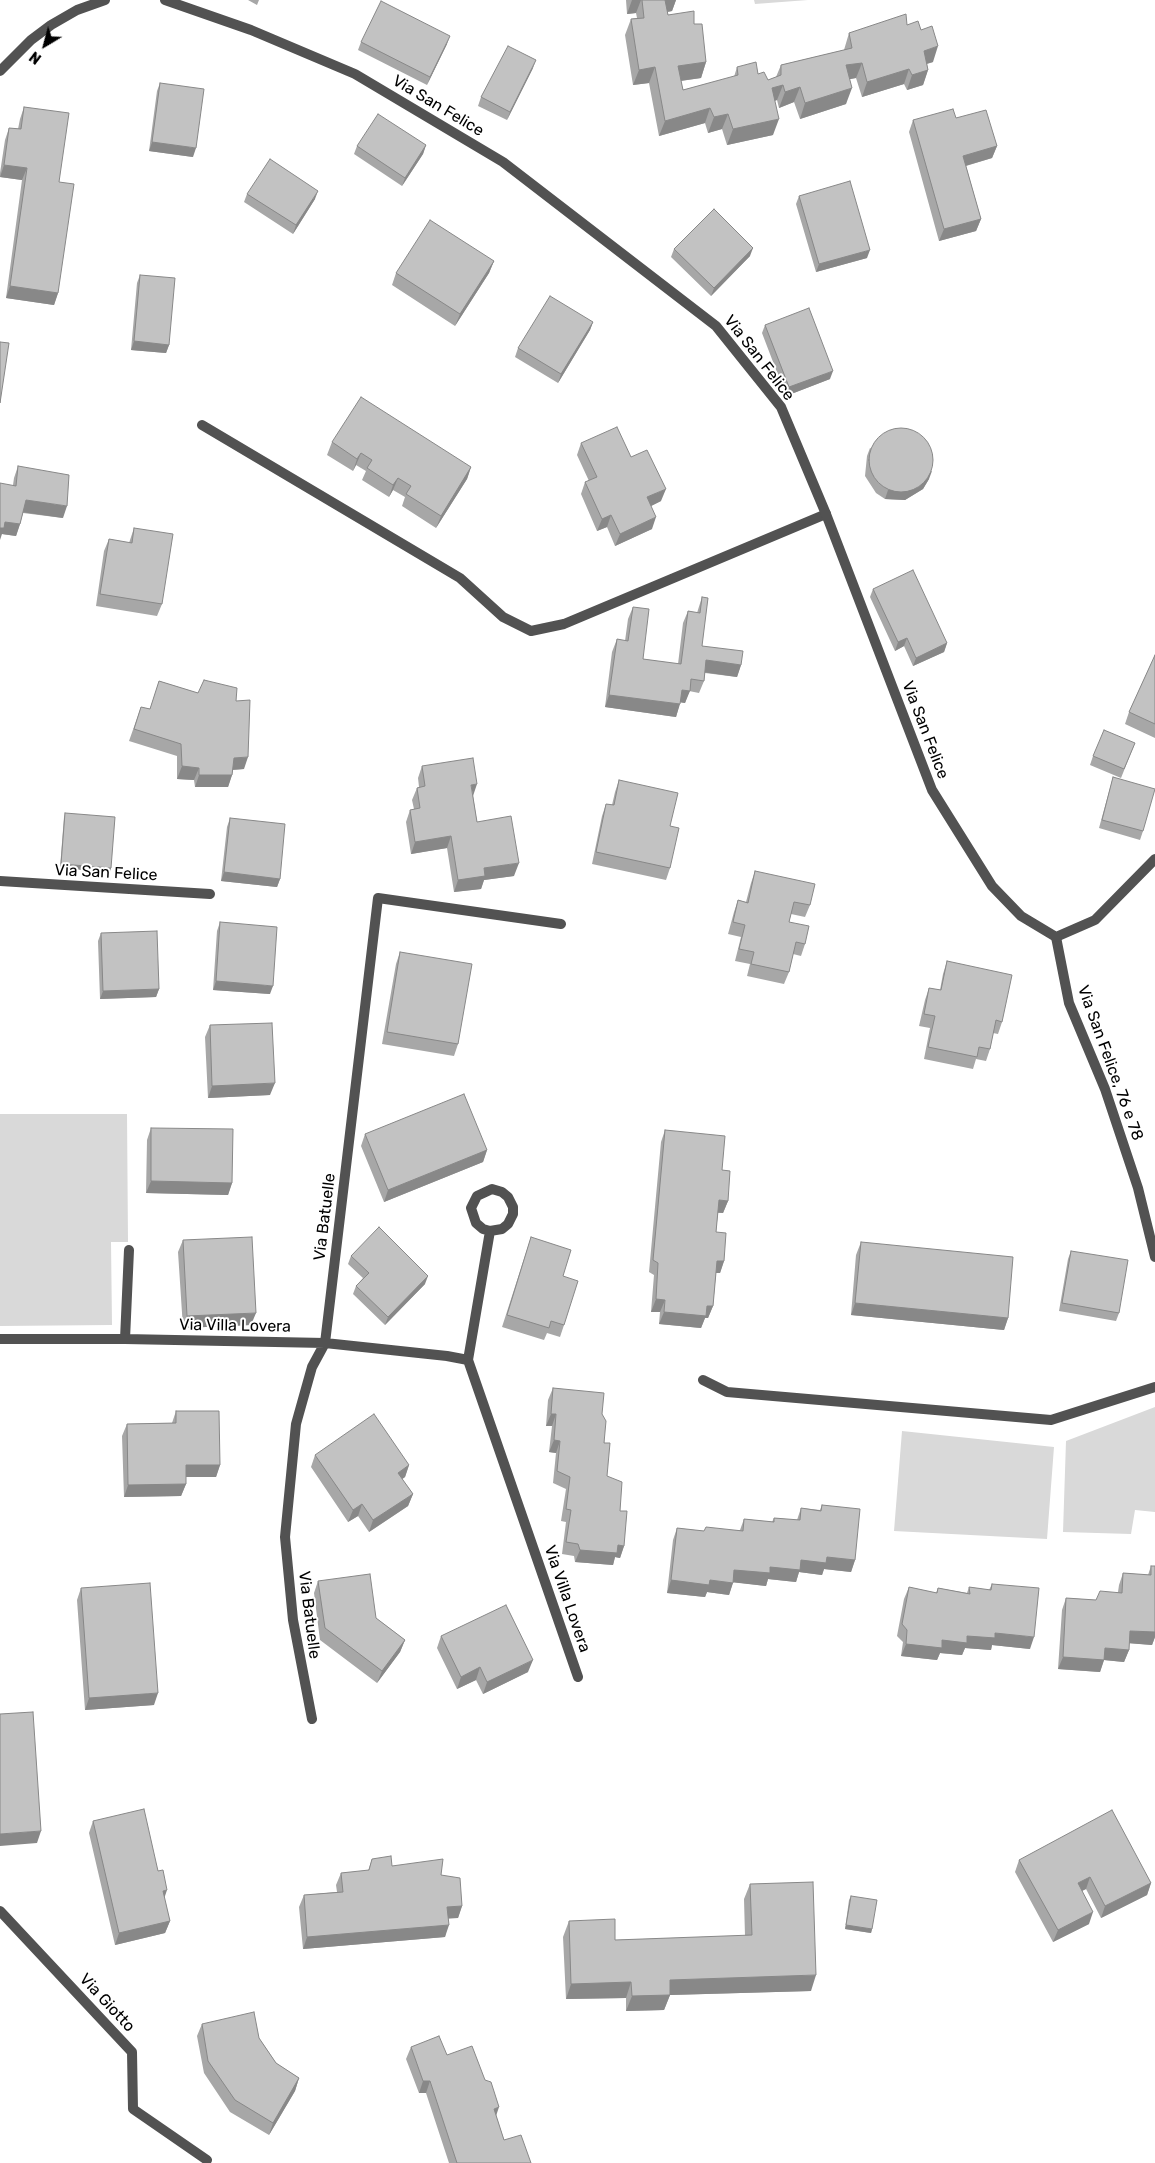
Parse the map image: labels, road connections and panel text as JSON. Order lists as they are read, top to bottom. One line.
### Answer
{"streets":{"street":["Via San Felice","Via San Felice, 76 e 78","Via Batuelle","Via Villa Lovera","Via Giotto"]},"crossings":[["Via San Felice","Via San Felice, 76 e 78"],["Via Batuelle","Via Villa Lovera"]],"north":"bottom left"}
